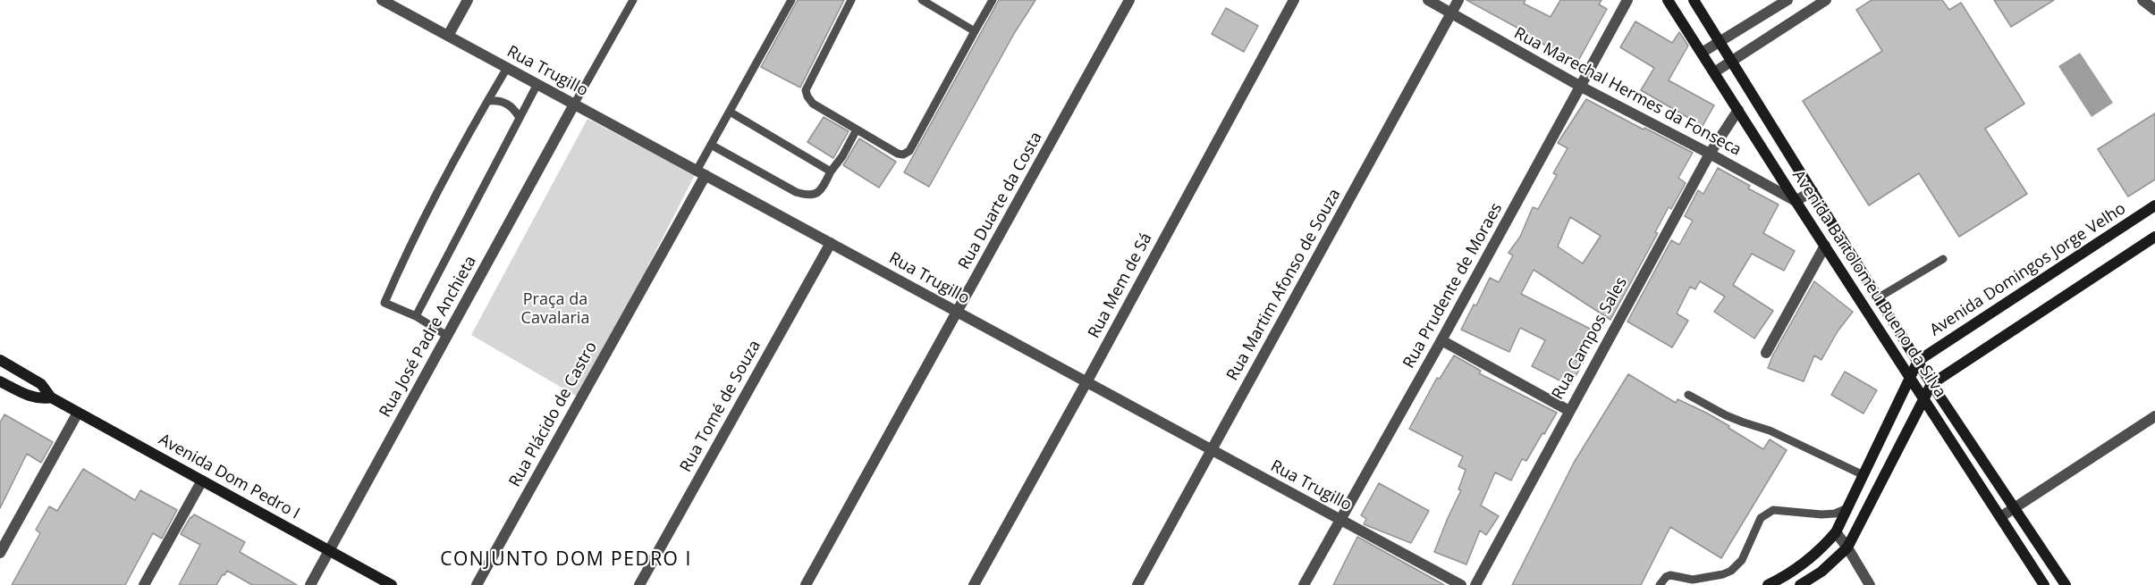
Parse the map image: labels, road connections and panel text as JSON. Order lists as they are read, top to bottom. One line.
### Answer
{"streets":{"street":["Rua Trugillo","Rua Marechal Hermes da Fonseca","Rua Duarte da Costa","Avenida Domingos Jorge Velho","Avenida Bartolomeu Bueno da Silva","Rua Martim Afonso de Souza","Rua Mem de Sá","Rua Prudente de Moraes","Rua José Padre Anchieta","Rua Campos Sales","Rua Tomé de Souza","Rua Plácido de Castro","Avenida Dom Pedro I"]},"crossings":[["Rua Trugillo","Rua Duarte da Costa"],["Rua Trugillo","Rua Martim Afonso de Souza"],["Rua Trugillo","Rua Mem de Sá"],["Rua Trugillo","Rua Prudente de Moraes"],["Rua Trugillo","Rua José Padre Anchieta"],["Rua Trugillo","Rua Tomé de Souza"],["Rua Trugillo","Rua Plácido de Castro"],["Rua Marechal Hermes da Fonseca","Avenida Bartolomeu Bueno da Silva"],["Rua Marechal Hermes da Fonseca","Rua Martim Afonso de Souza"],["Rua Marechal Hermes da Fonseca","Rua Prudente de Moraes"],["Rua Marechal Hermes da Fonseca","Rua Campos Sales"],["Avenida Domingos Jorge Velho","Avenida Bartolomeu Bueno da Silva"],["Avenida Bartolomeu Bueno da Silva","Rua Campos Sales"],["Rua José Padre Anchieta","Avenida Dom Pedro I"]],"districts":["CONJUNTO DOM PEDRO I"],"parks":["Praça da Cavalaria"]}
